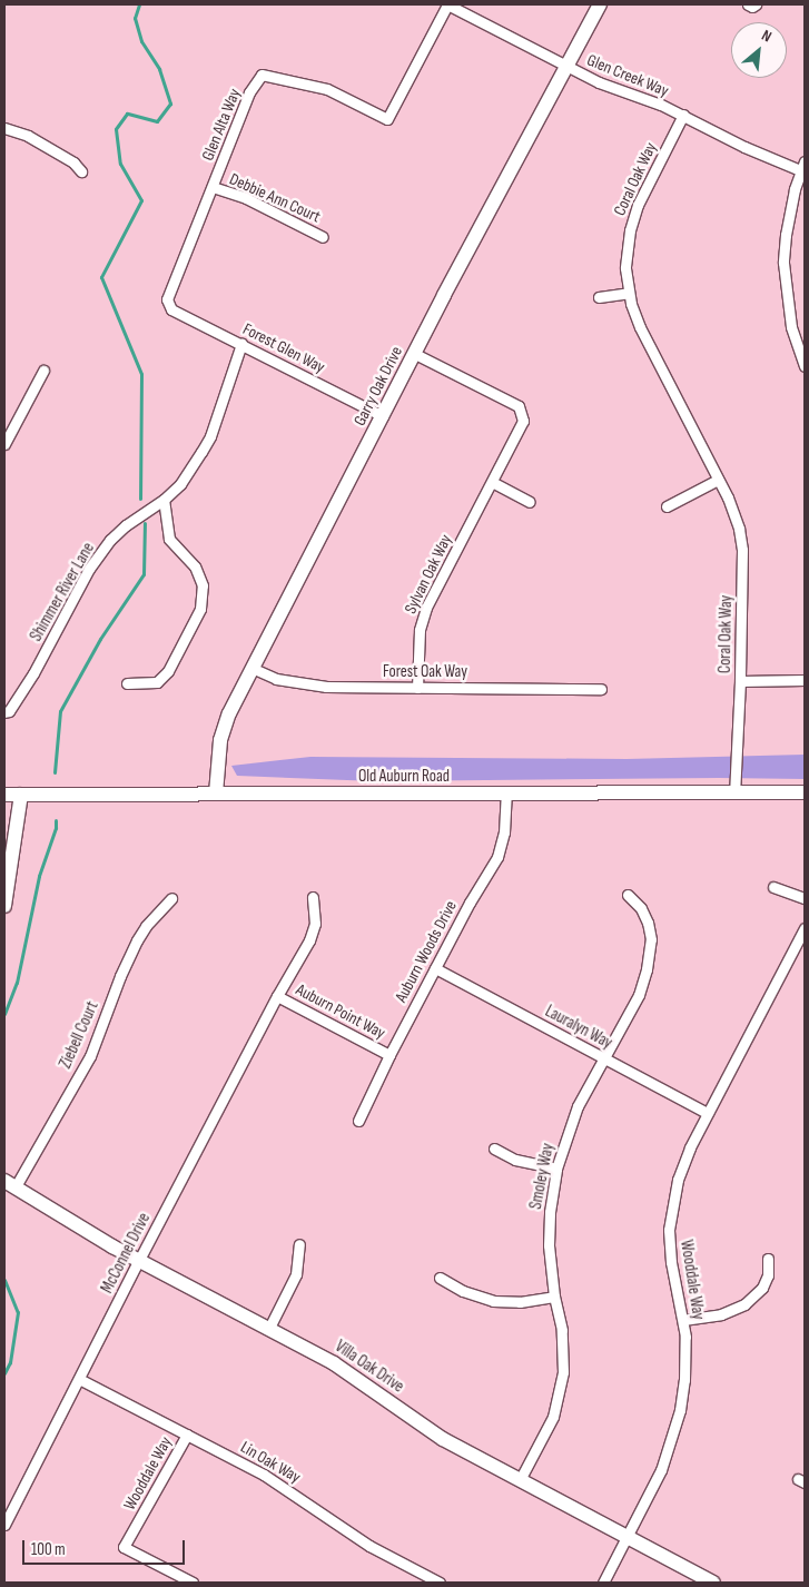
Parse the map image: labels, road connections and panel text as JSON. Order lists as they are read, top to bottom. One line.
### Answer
{"streets":{"street":["Glen Creek Way","Glen Alta Way","Coral Oak Way","Debbie Ann Court","Forest Glen Way","Garry Oak Drive","Sylvan Oak Way","Shimmer River Lane","Forest Oak Way","Old Auburn Road","Auburn Woods Drive","Auburn Point Way","Lauralyn Way","Ziebell Court","Smoley Way","McConnel Drive","Wooddale Way","Villa Oak Drive","Lin Oak Way"]},"crossings":[["Glen Creek Way","Glen Alta Way"],["Glen Creek Way","Coral Oak Way"],["Glen Creek Way","Garry Oak Drive"],["Glen Alta Way","Debbie Ann Court"],["Glen Alta Way","Forest Glen Way"],["Coral Oak Way","Old Auburn Road"],["Forest Glen Way","Garry Oak Drive"],["Forest Glen Way","Shimmer River Lane"],["Garry Oak Drive","Sylvan Oak Way"],["Garry Oak Drive","Forest Oak Way"],["Garry Oak Drive","Old Auburn Road"],["Sylvan Oak Way","Forest Oak Way"],["Old Auburn Road","Auburn Woods Drive"],["Auburn Woods Drive","Auburn Point Way"],["Auburn Woods Drive","Lauralyn Way"],["Auburn Point Way","McConnel Drive"],["Lauralyn Way","Smoley Way"],["Lauralyn Way","Wooddale Way"],["Ziebell Court","Villa Oak Drive"],["Smoley Way","Villa Oak Drive"],["McConnel Drive","Villa Oak Drive"],["McConnel Drive","Lin Oak Way"],["Wooddale Way","Villa Oak Drive"],["Wooddale Way","Lin Oak Way"]],"scale_bar":"100 m","north":"top right"}
